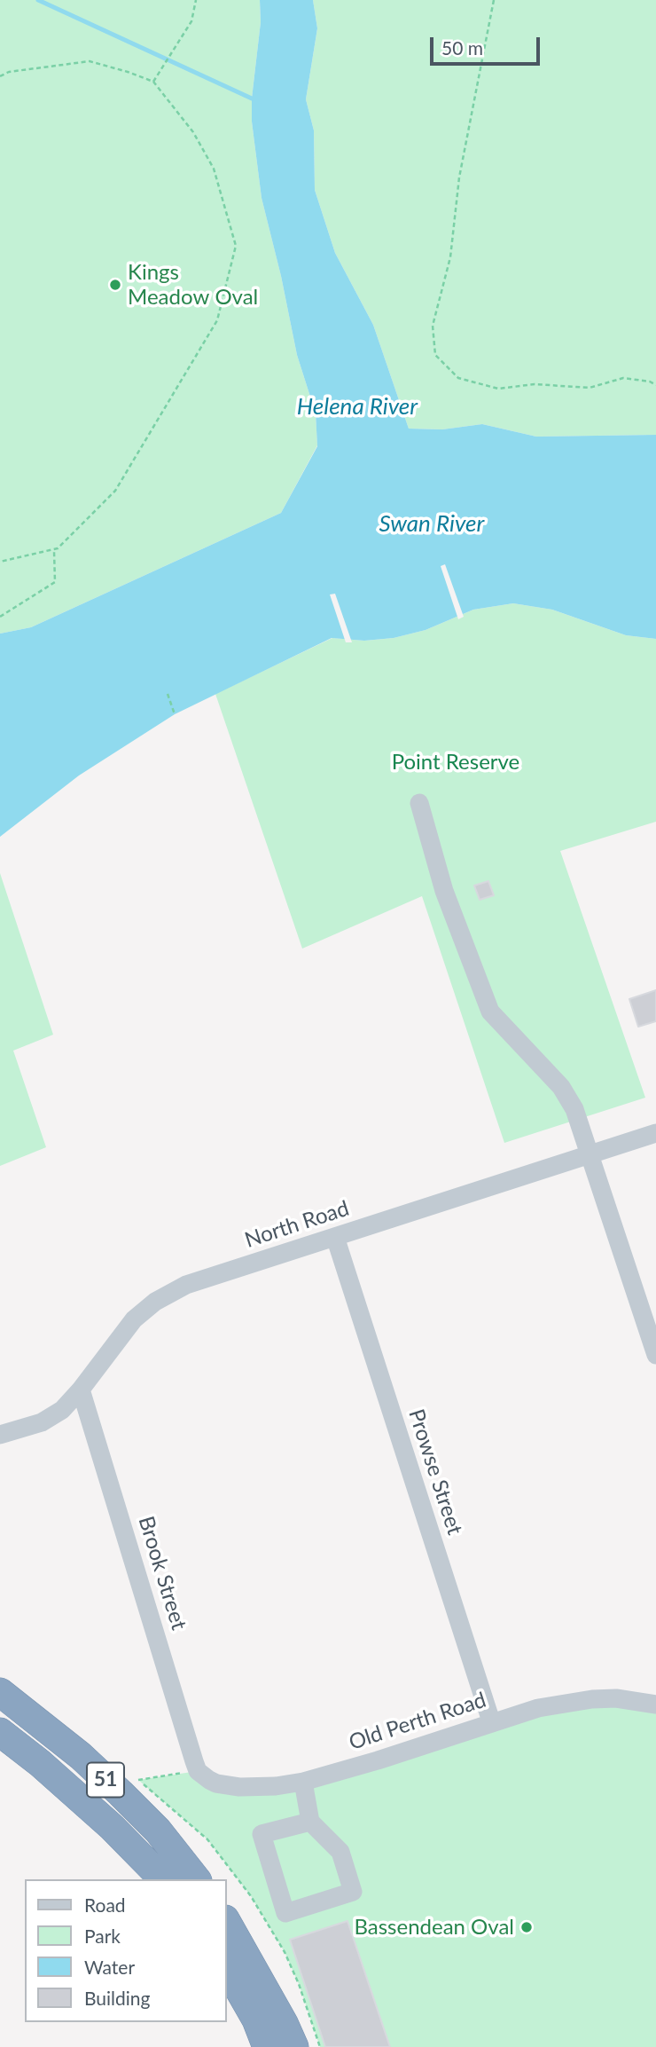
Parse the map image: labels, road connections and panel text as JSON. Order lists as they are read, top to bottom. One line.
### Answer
{"streets":{"highway":["51"],"street":["North Road","Prowse Street","Brook Street","Old Perth Road"]},"crossings":[["North Road","Prowse Street"],["North Road","Brook Street"],["Prowse Street","Old Perth Road"],["Brook Street","Old Perth Road"]],"water":["Helena River","Swan River"],"parks":["Point Reserve"],"places":["Kings Meadow Oval","Bassendean Oval"],"legend":["Road","Park","Water","Building"],"scale_bar":"50 m"}
